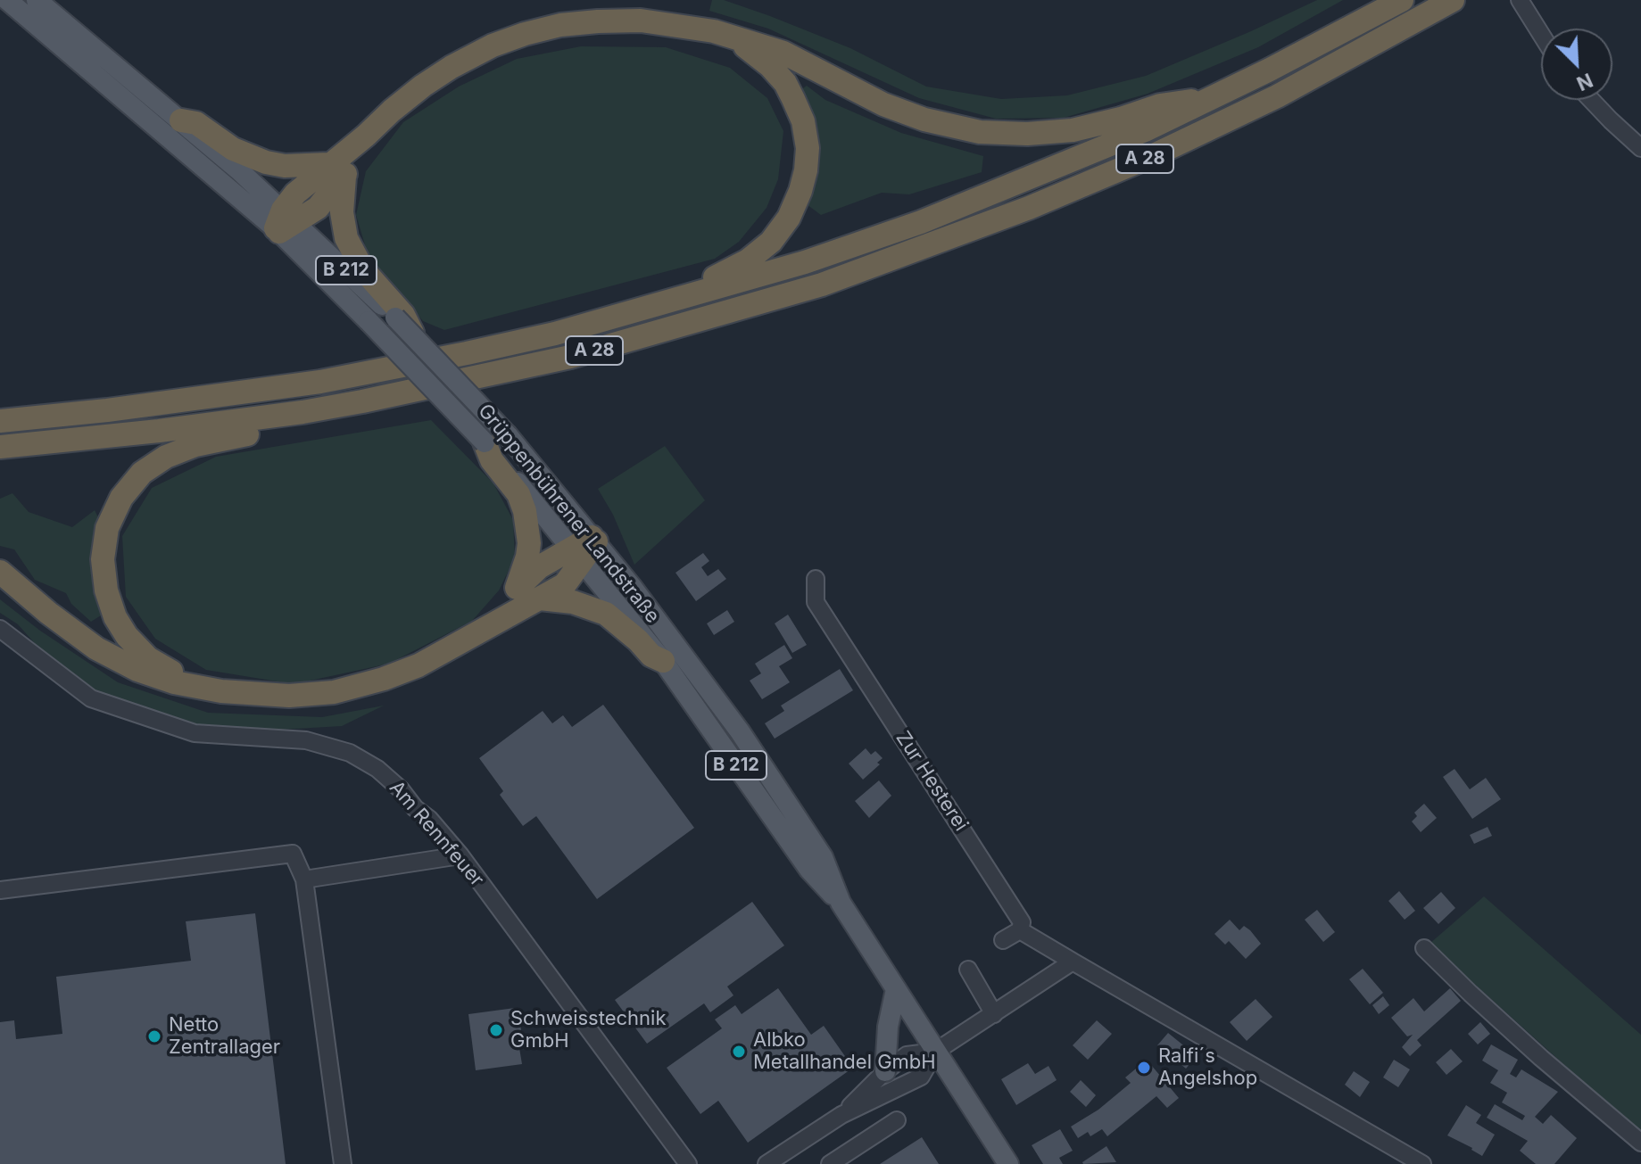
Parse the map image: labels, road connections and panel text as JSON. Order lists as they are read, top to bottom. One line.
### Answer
{"streets":{"highway":["A 28"],"main road":["B 212","Grüppenbührener Landstraße"],"street":["Zur Hesterei","Am Rennfeuer"]},"places":["Schweisstechnik GmbH","Netto Zentrallager","Albko Metallhandel GmbH","Ralfi´s Angelshop"],"north":"bottom right"}
